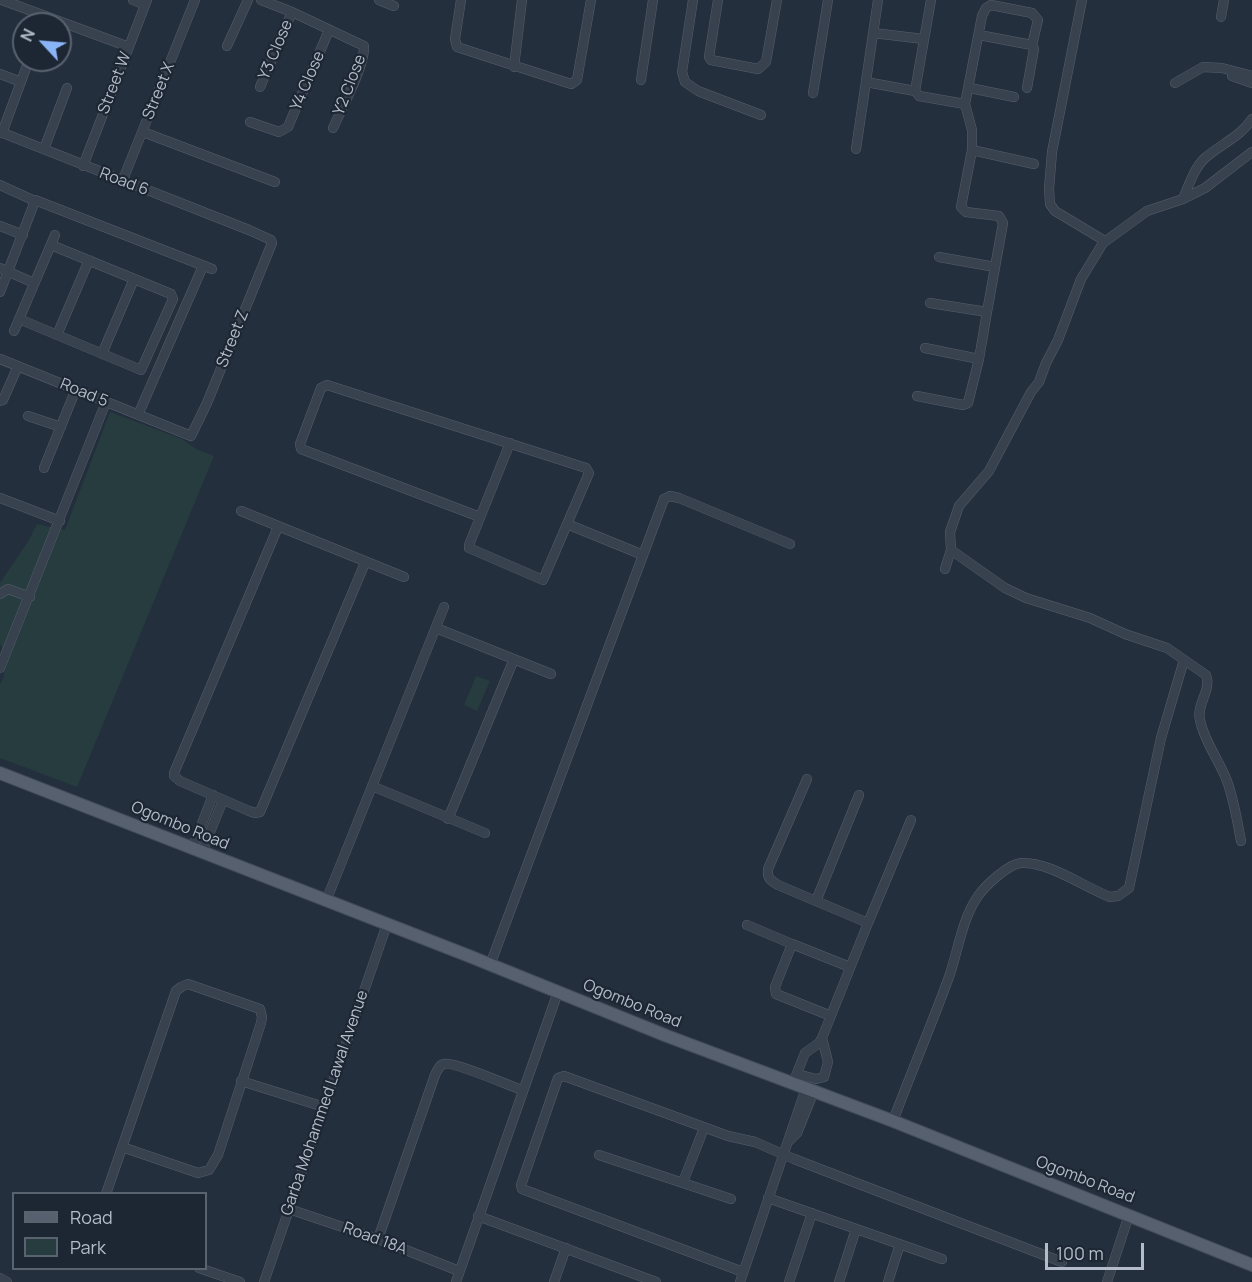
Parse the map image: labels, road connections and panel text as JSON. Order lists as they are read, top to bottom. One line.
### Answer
{"streets":{"main road":["Ogombo Road"],"street":["Y3 Close","Y4 Close","Street W","Y2 Close","Street X","Road 6","Street Z","Road 5","Garba Mohammed Lawal Avenue","Road 18A"]},"crossings":[["Y3 Close","Y2 Close"],["Y4 Close","Y2 Close"],["Street W","Road 6"],["Street X","Road 6"],["Road 6","Street Z"],["Street Z","Road 5"],["Ogombo Road","Garba Mohammed Lawal Avenue"],["Garba Mohammed Lawal Avenue","Road 18A"]],"legend":["Road","Park"],"scale_bar":"100 m","north":"top left"}
